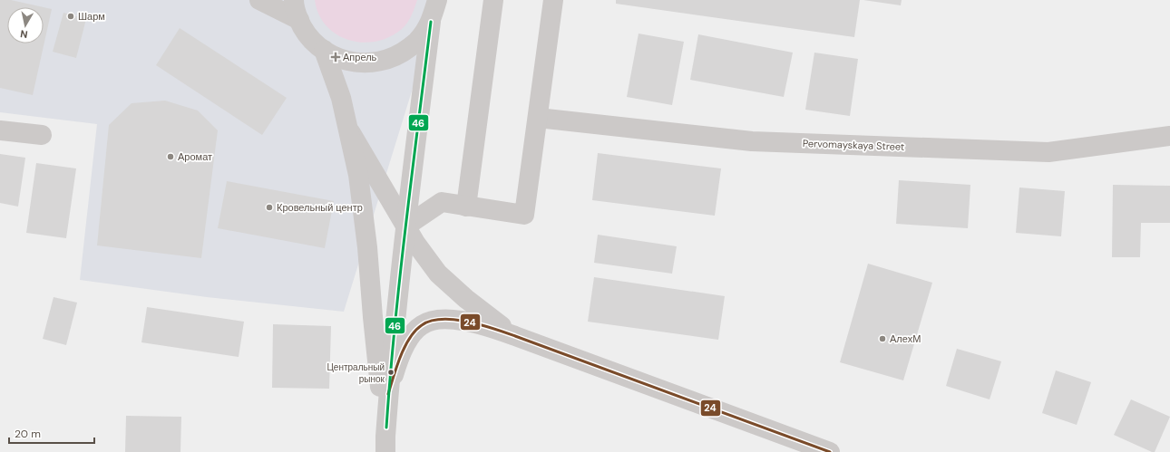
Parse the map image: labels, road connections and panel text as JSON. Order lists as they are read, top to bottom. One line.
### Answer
{"streets":{"street":["Pervomayskaya Street"]},"places":{"other":["Шарм","Аромат","Кровельный центр","АлехМ","Центральный рынок"],"health":["Апрель"]},"lines":["transit line 46","transit line 24"],"scale_bar":"20 m","north":"bottom"}
